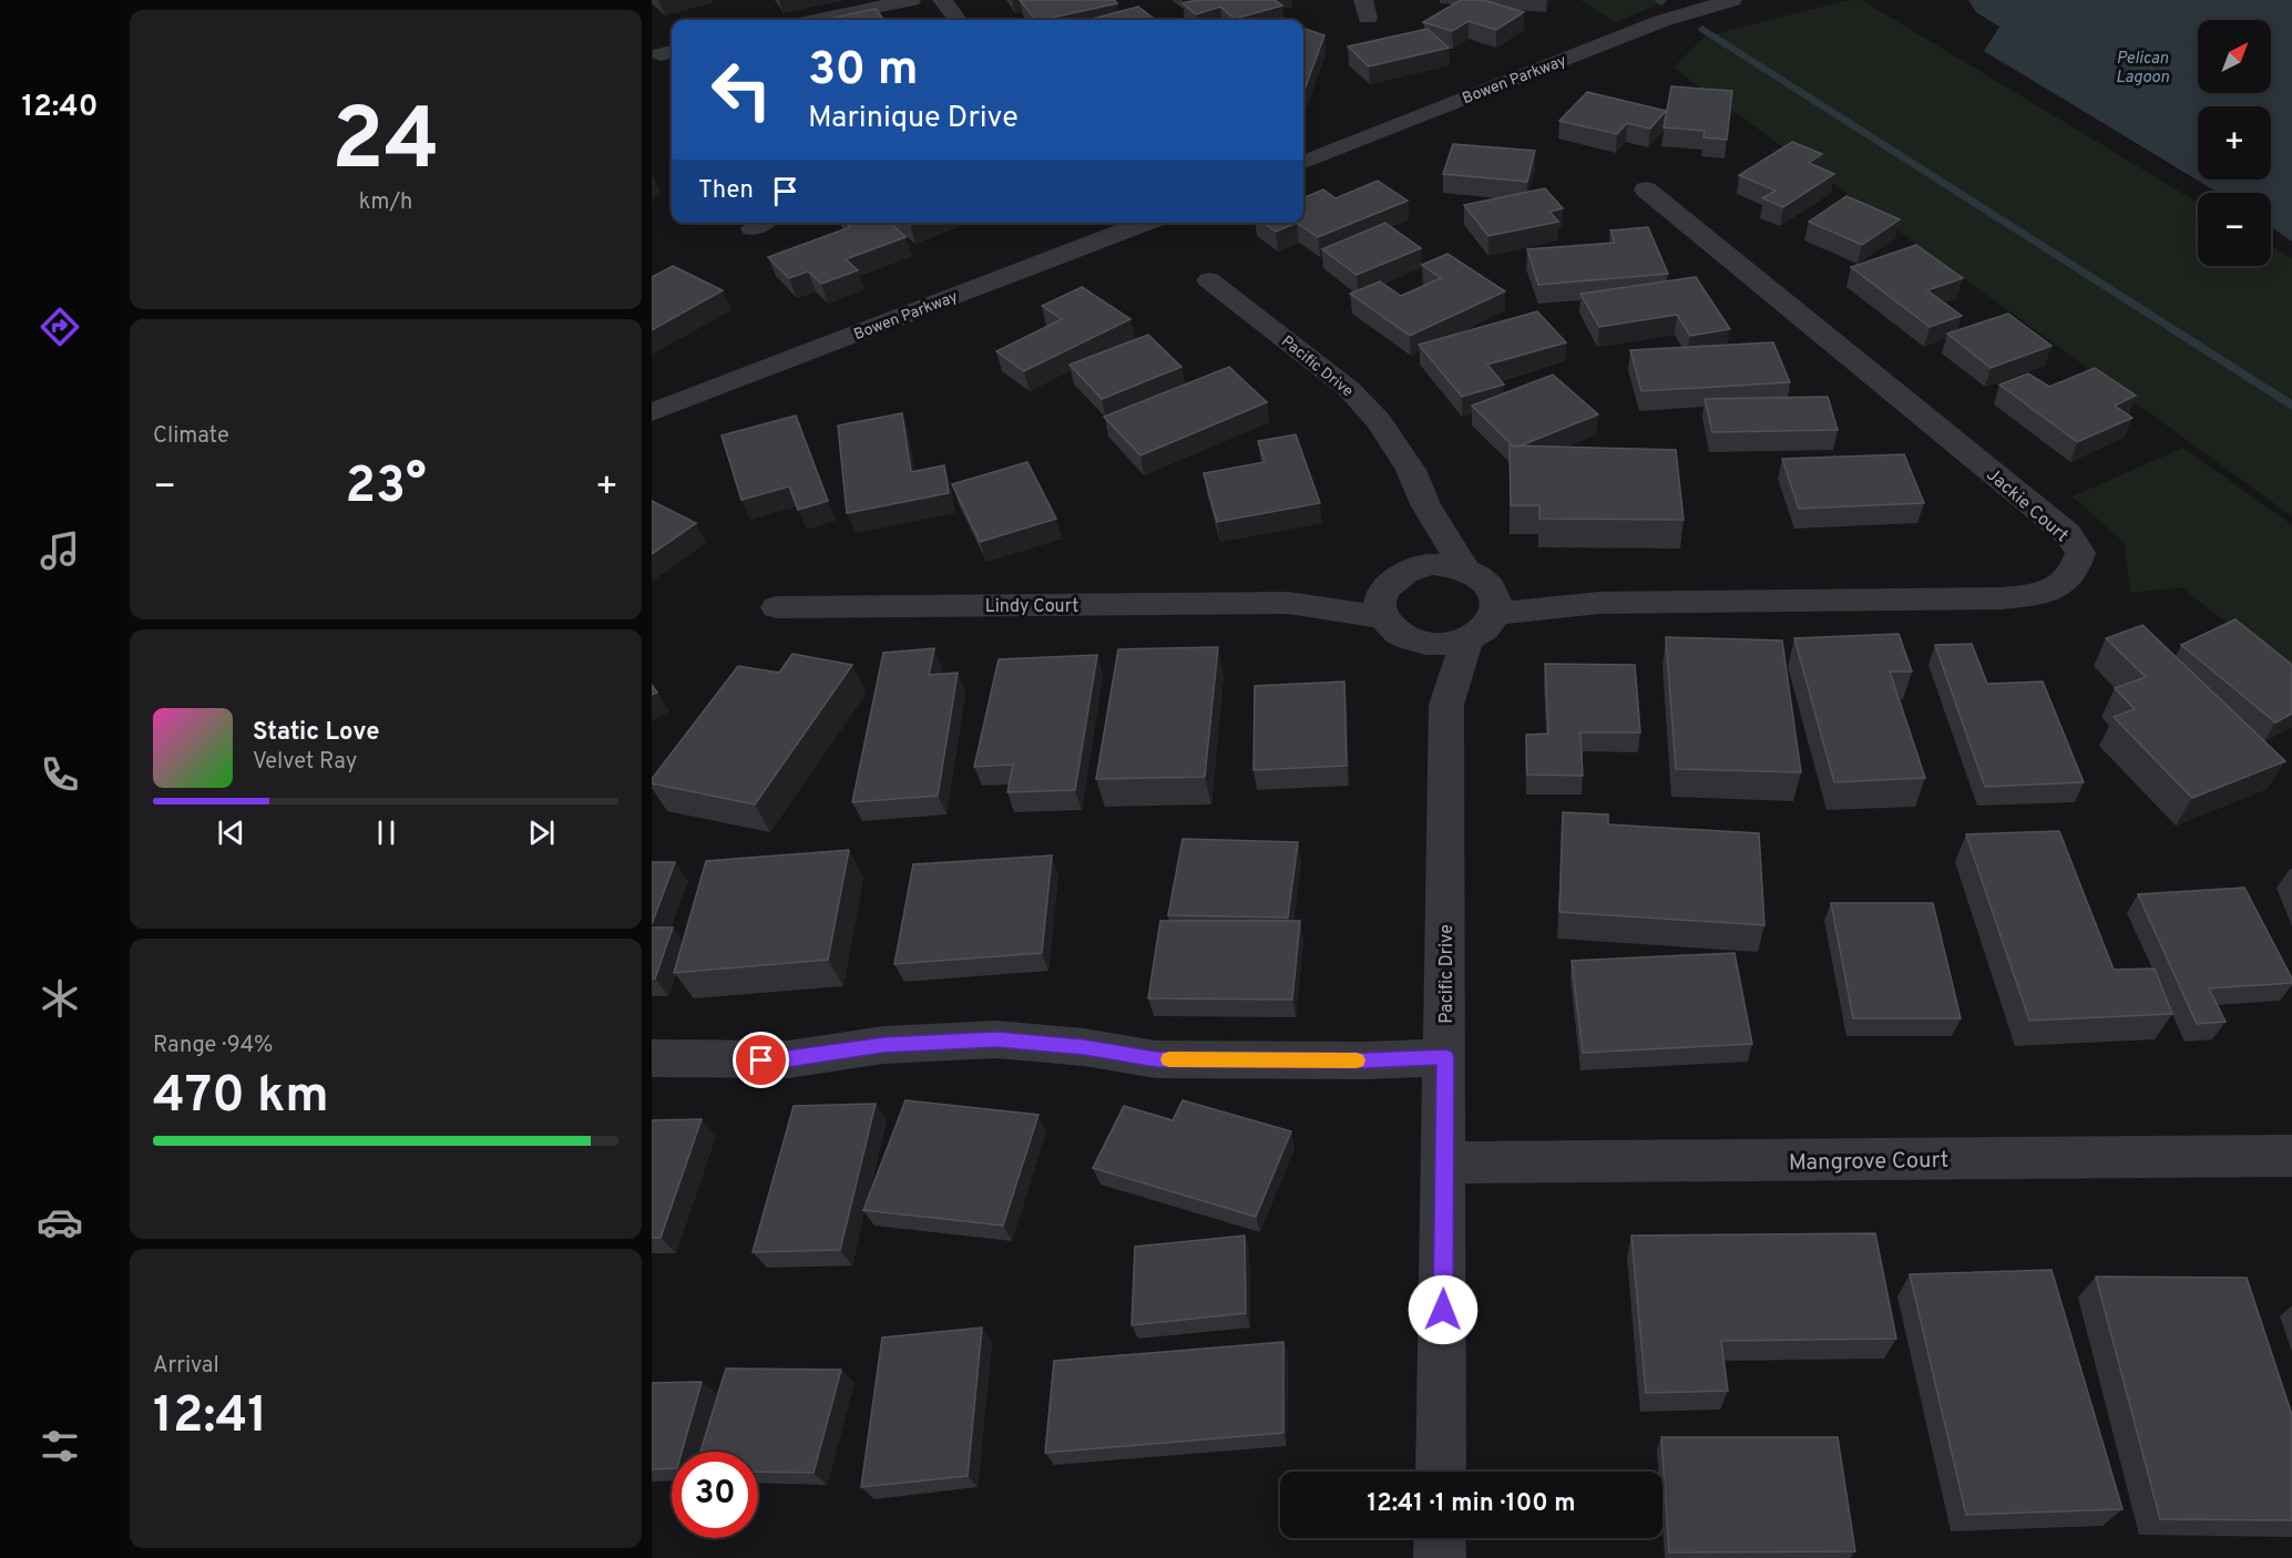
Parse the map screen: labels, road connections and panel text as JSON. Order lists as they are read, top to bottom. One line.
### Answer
{"streets":{"street":["Bowen Parkway","Pacific Drive","Jackie Court","Lindy Court","Mangrove Court"]},"crossings":[["Pacific Drive","Jackie Court"],["Pacific Drive","Lindy Court"],["Pacific Drive","Mangrove Court"],["Jackie Court","Lindy Court"]],"water":["Pelican Lagoon"],"north":"top right","page":{"tabs":"12:40","tile":[["24","km/h"],"Climate",["Range · 94%","470 km"],["Arrival","12:41"]],"map_buttons":["+","−"],"turn":["30 m","Marinique Drive"],"then":"Then","heat":["−","23°","+"],"song":["Static Love","Velvet Ray"],"limit":"30","trip":"12:41 · 1 min · 100 m"}}
